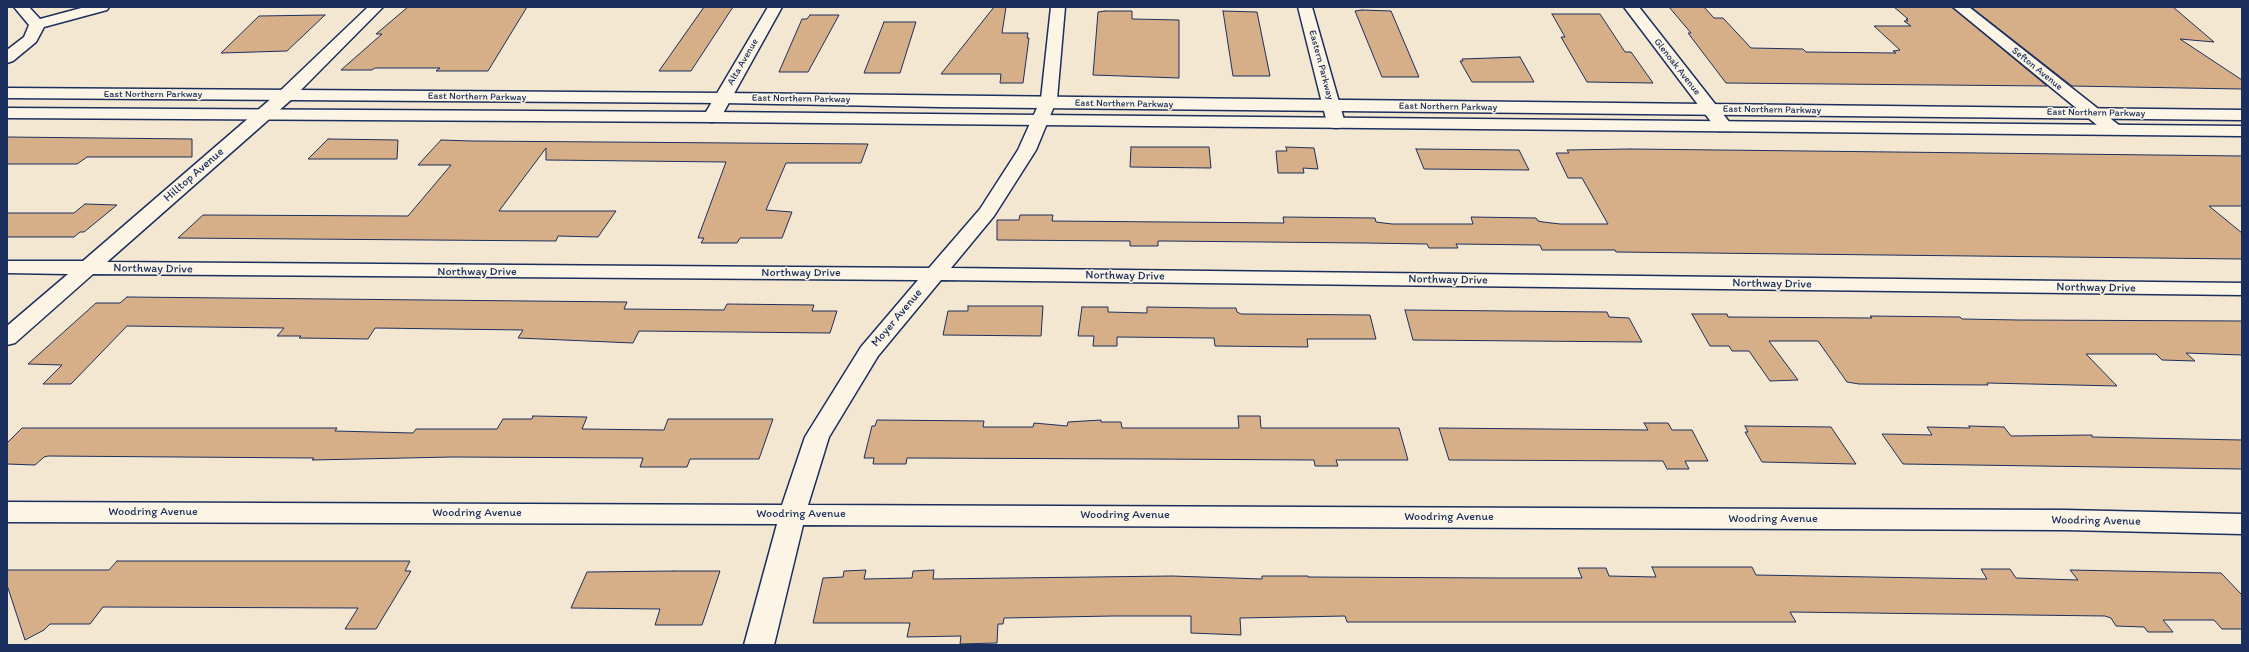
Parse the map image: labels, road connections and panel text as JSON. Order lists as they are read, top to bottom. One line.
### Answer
{"streets":{"street":["Alta Avenue","Eastern Parkway","Glenoak Avenue","Sefton Avenue","East Northern Parkway","Hilltop Avenue","Northway Drive","Moyer Avenue","Woodring Avenue"]},"crossings":[["Alta Avenue","East Northern Parkway"],["Eastern Parkway","East Northern Parkway"],["Glenoak Avenue","East Northern Parkway"],["Sefton Avenue","East Northern Parkway"],["East Northern Parkway","Hilltop Avenue"],["East Northern Parkway","Moyer Avenue"],["Hilltop Avenue","Northway Drive"],["Northway Drive","Moyer Avenue"],["Moyer Avenue","Woodring Avenue"]]}
